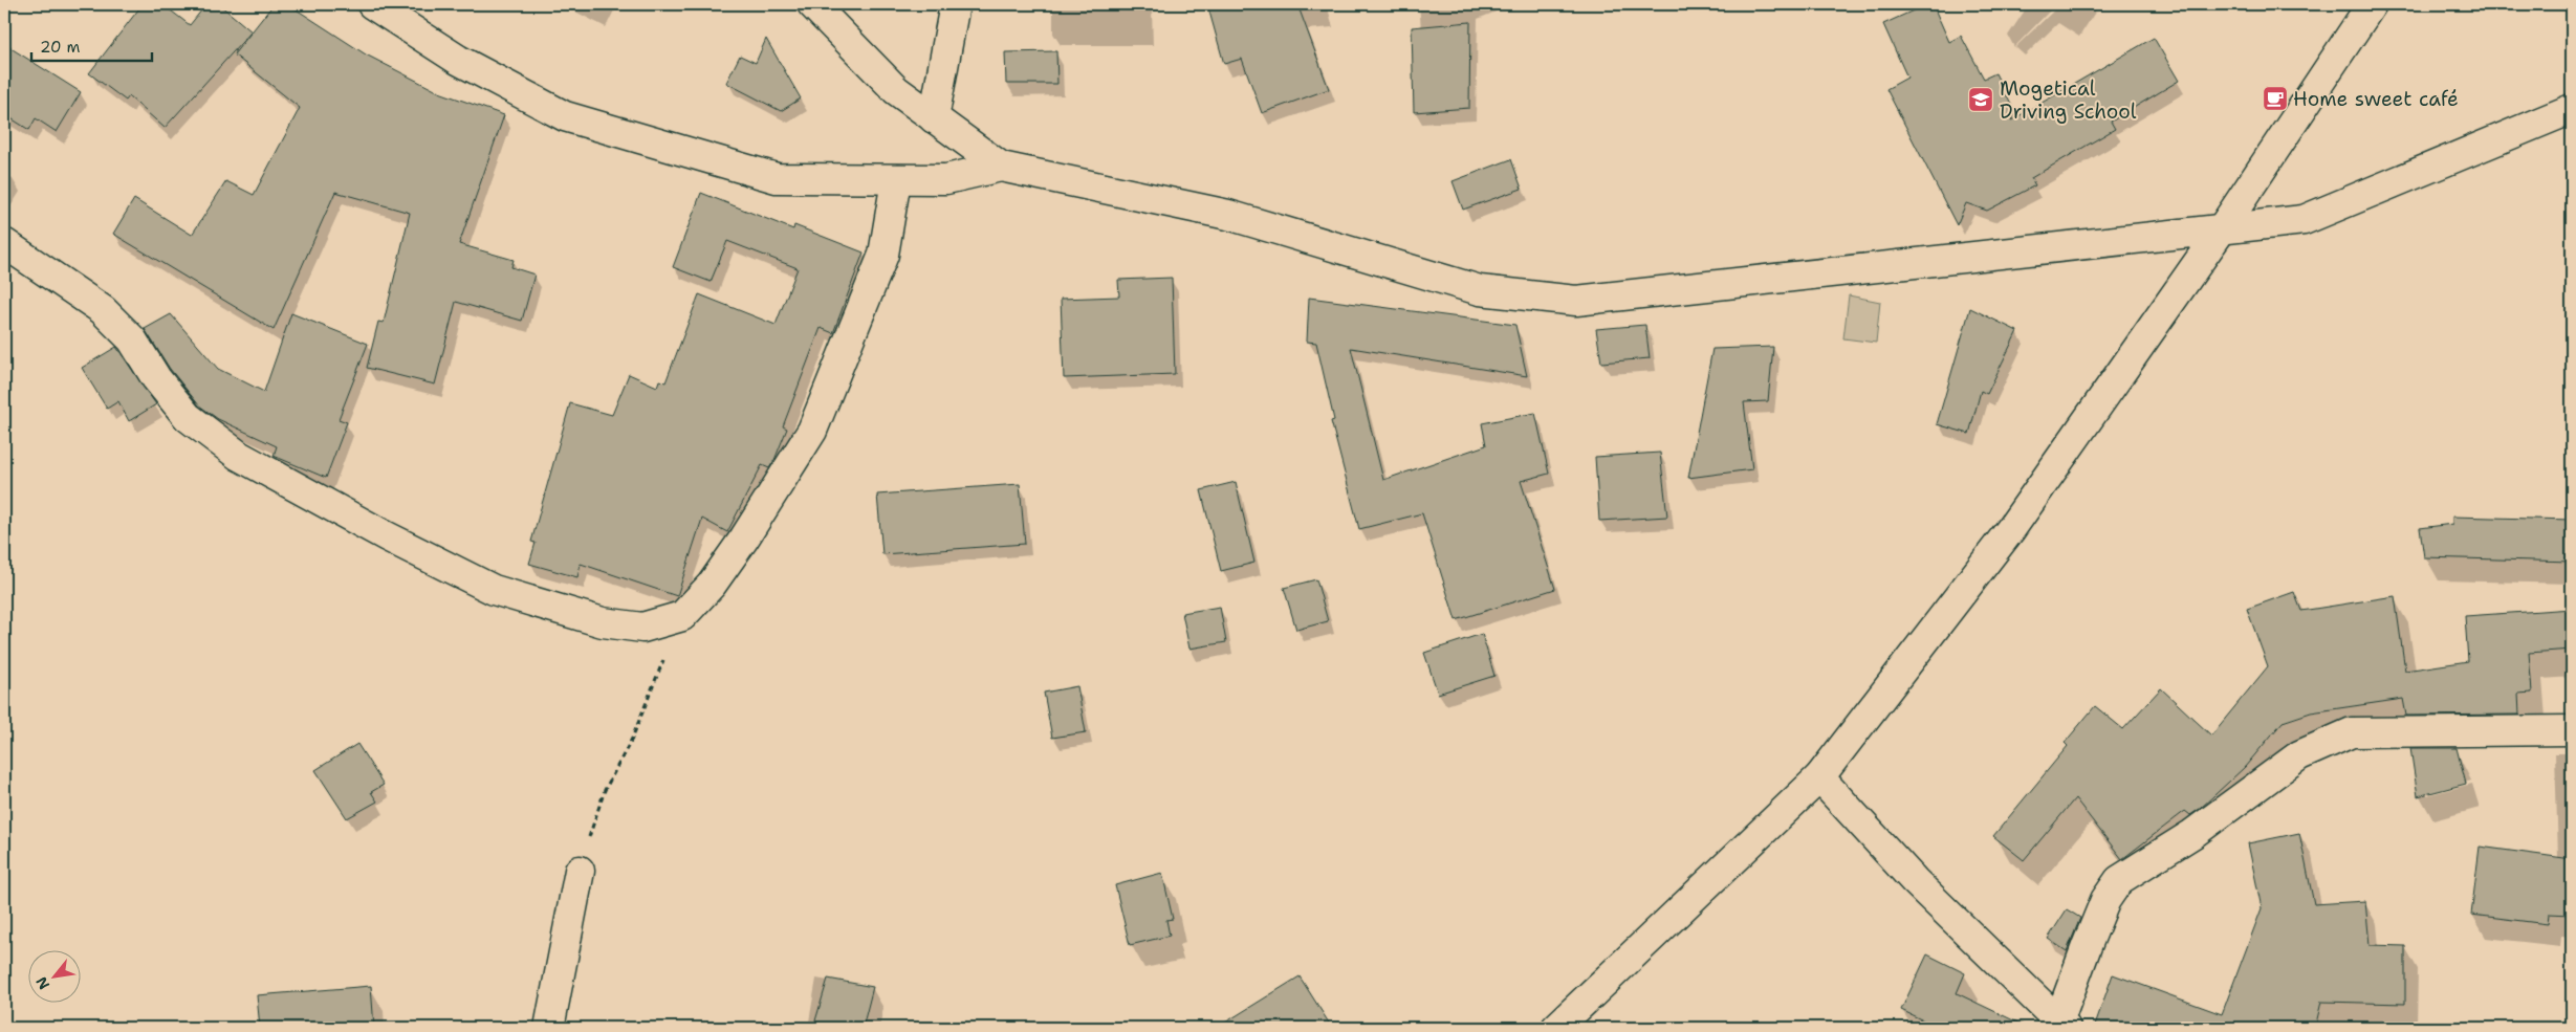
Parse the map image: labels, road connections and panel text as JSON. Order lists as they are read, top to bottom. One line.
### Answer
{"places":{"cafe":["Home sweet café"],"school or university":["Mogetical Driving School"]},"scale_bar":"20 m","north":"bottom left"}
